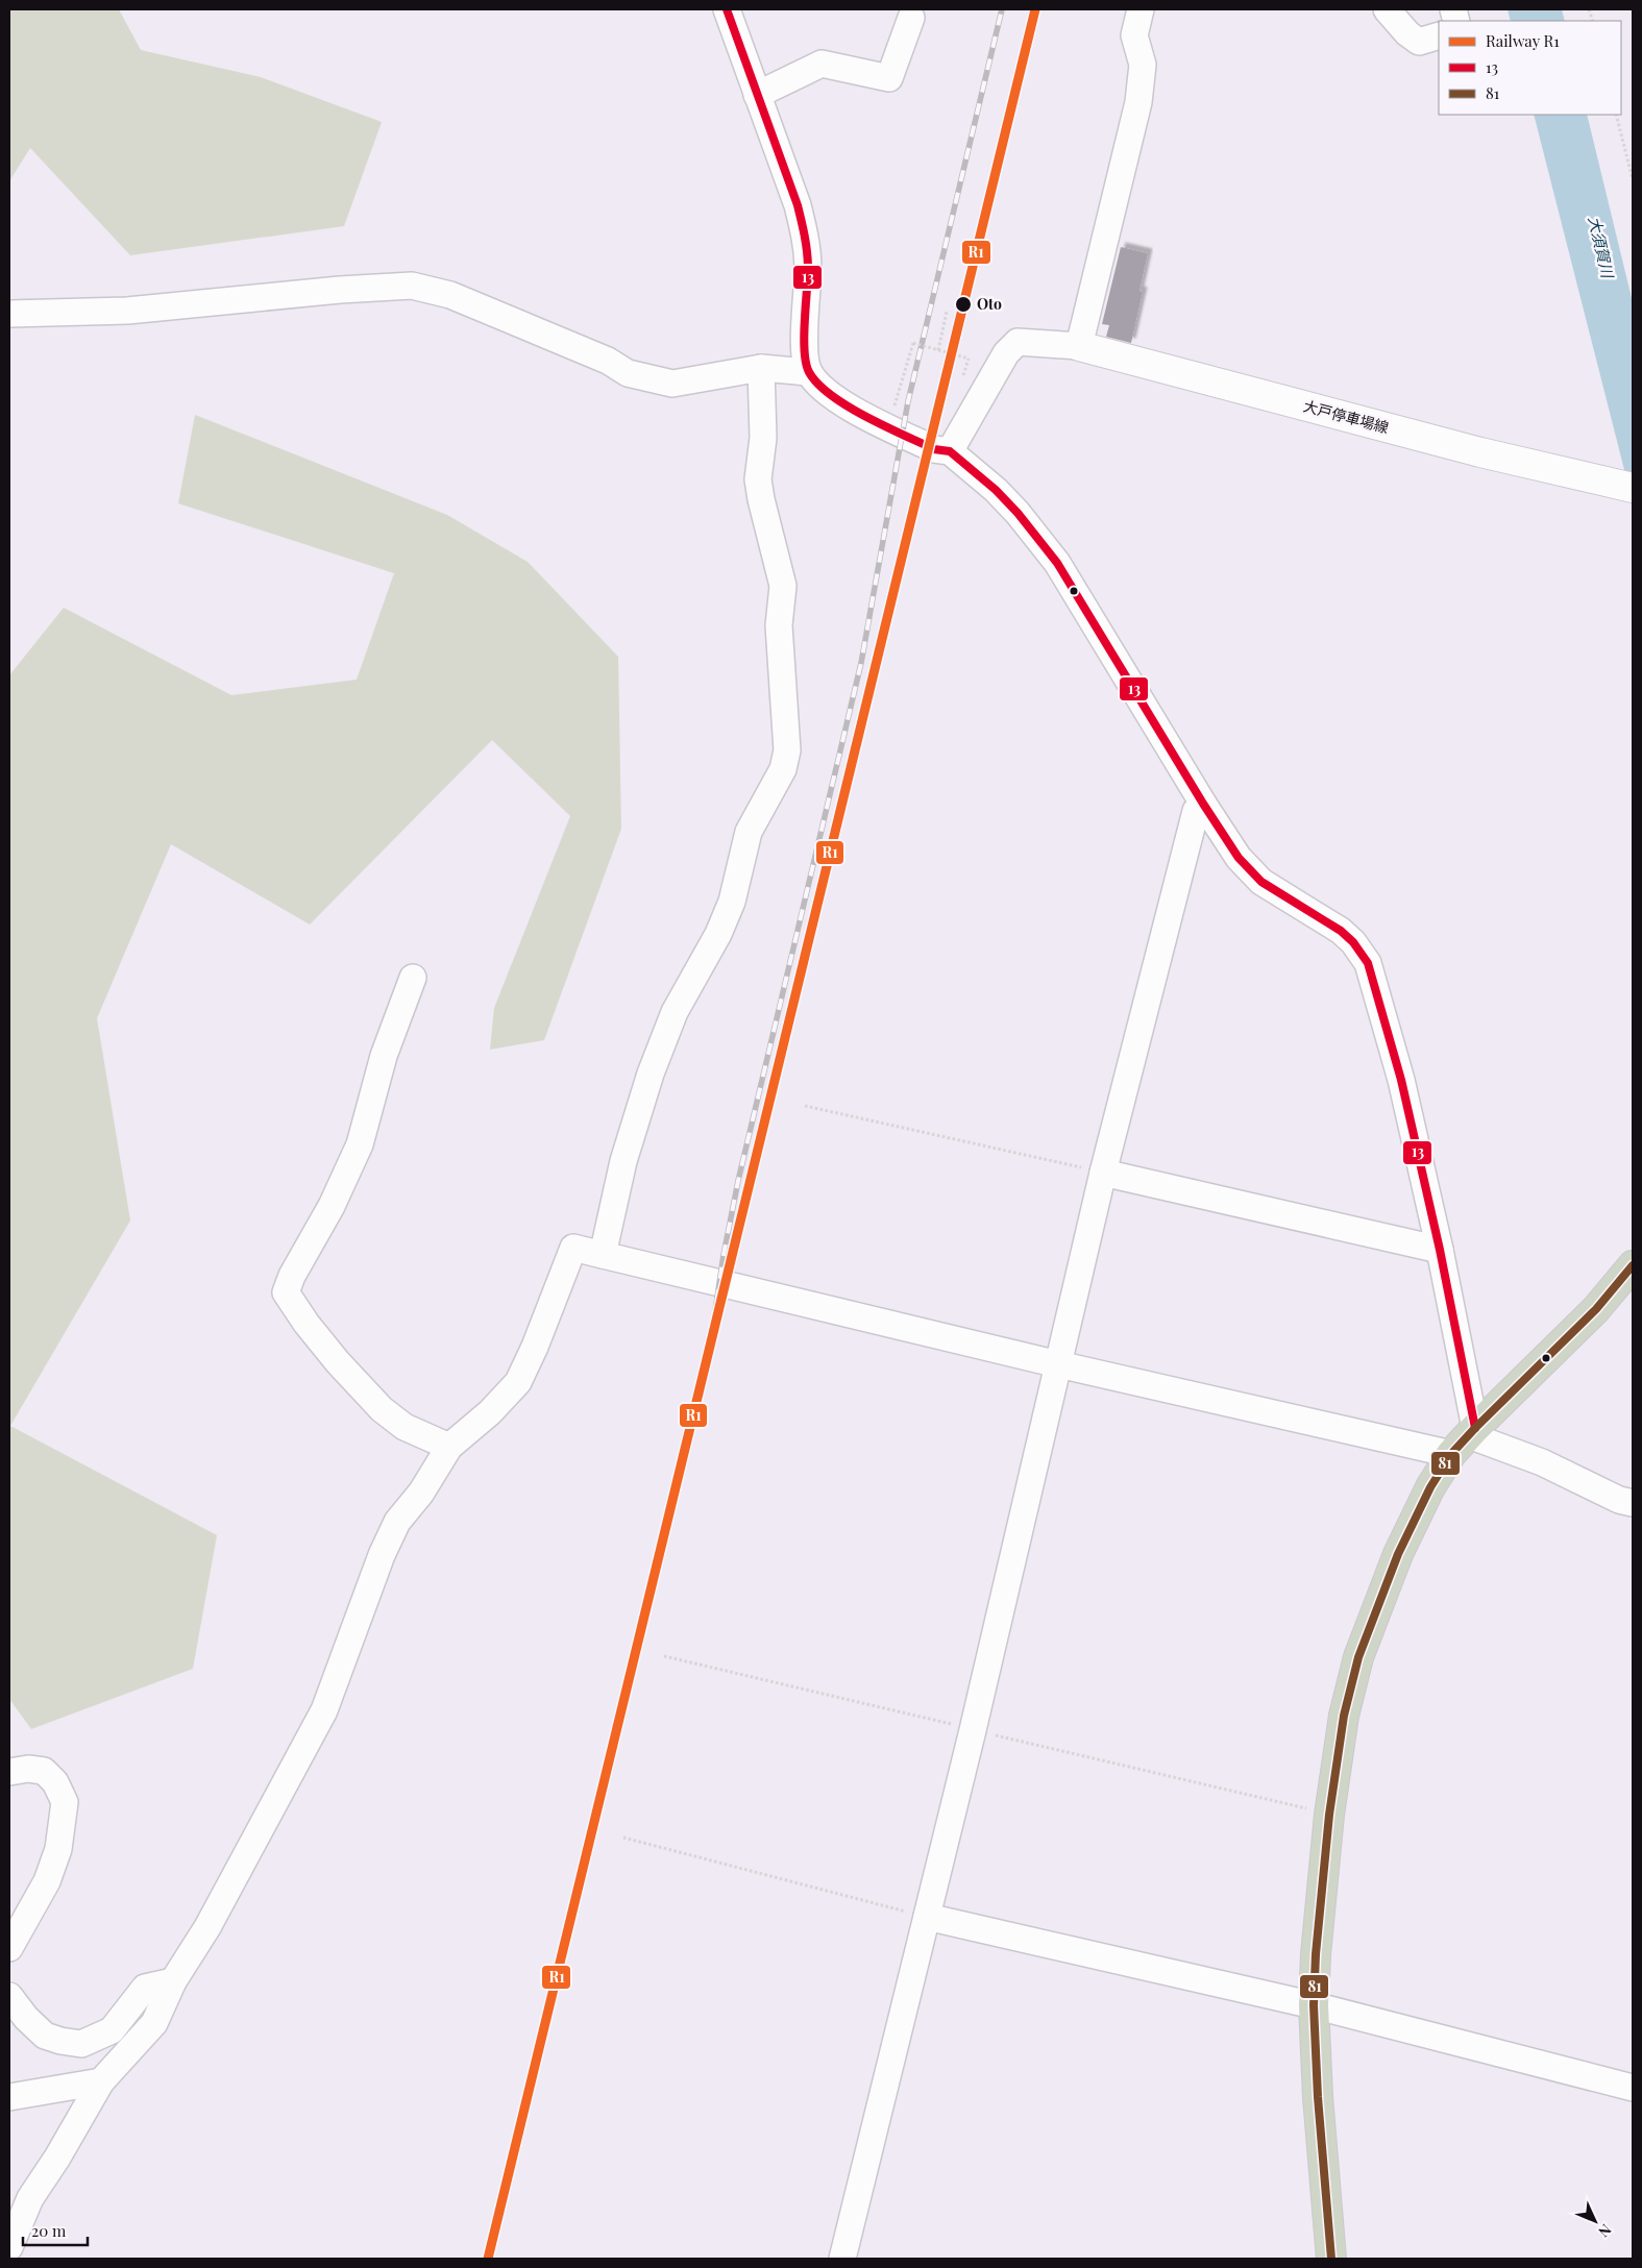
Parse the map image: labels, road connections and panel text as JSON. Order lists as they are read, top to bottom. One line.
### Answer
{"streets":{"main road":["大戸停車場線"]},"water":["大須賀川"],"places":["Oto"],"lines":["rail line R1","transit line 13","transit line 81"],"legend":["Railway R1","13","81"],"scale_bar":"20 m","north":"bottom right"}
